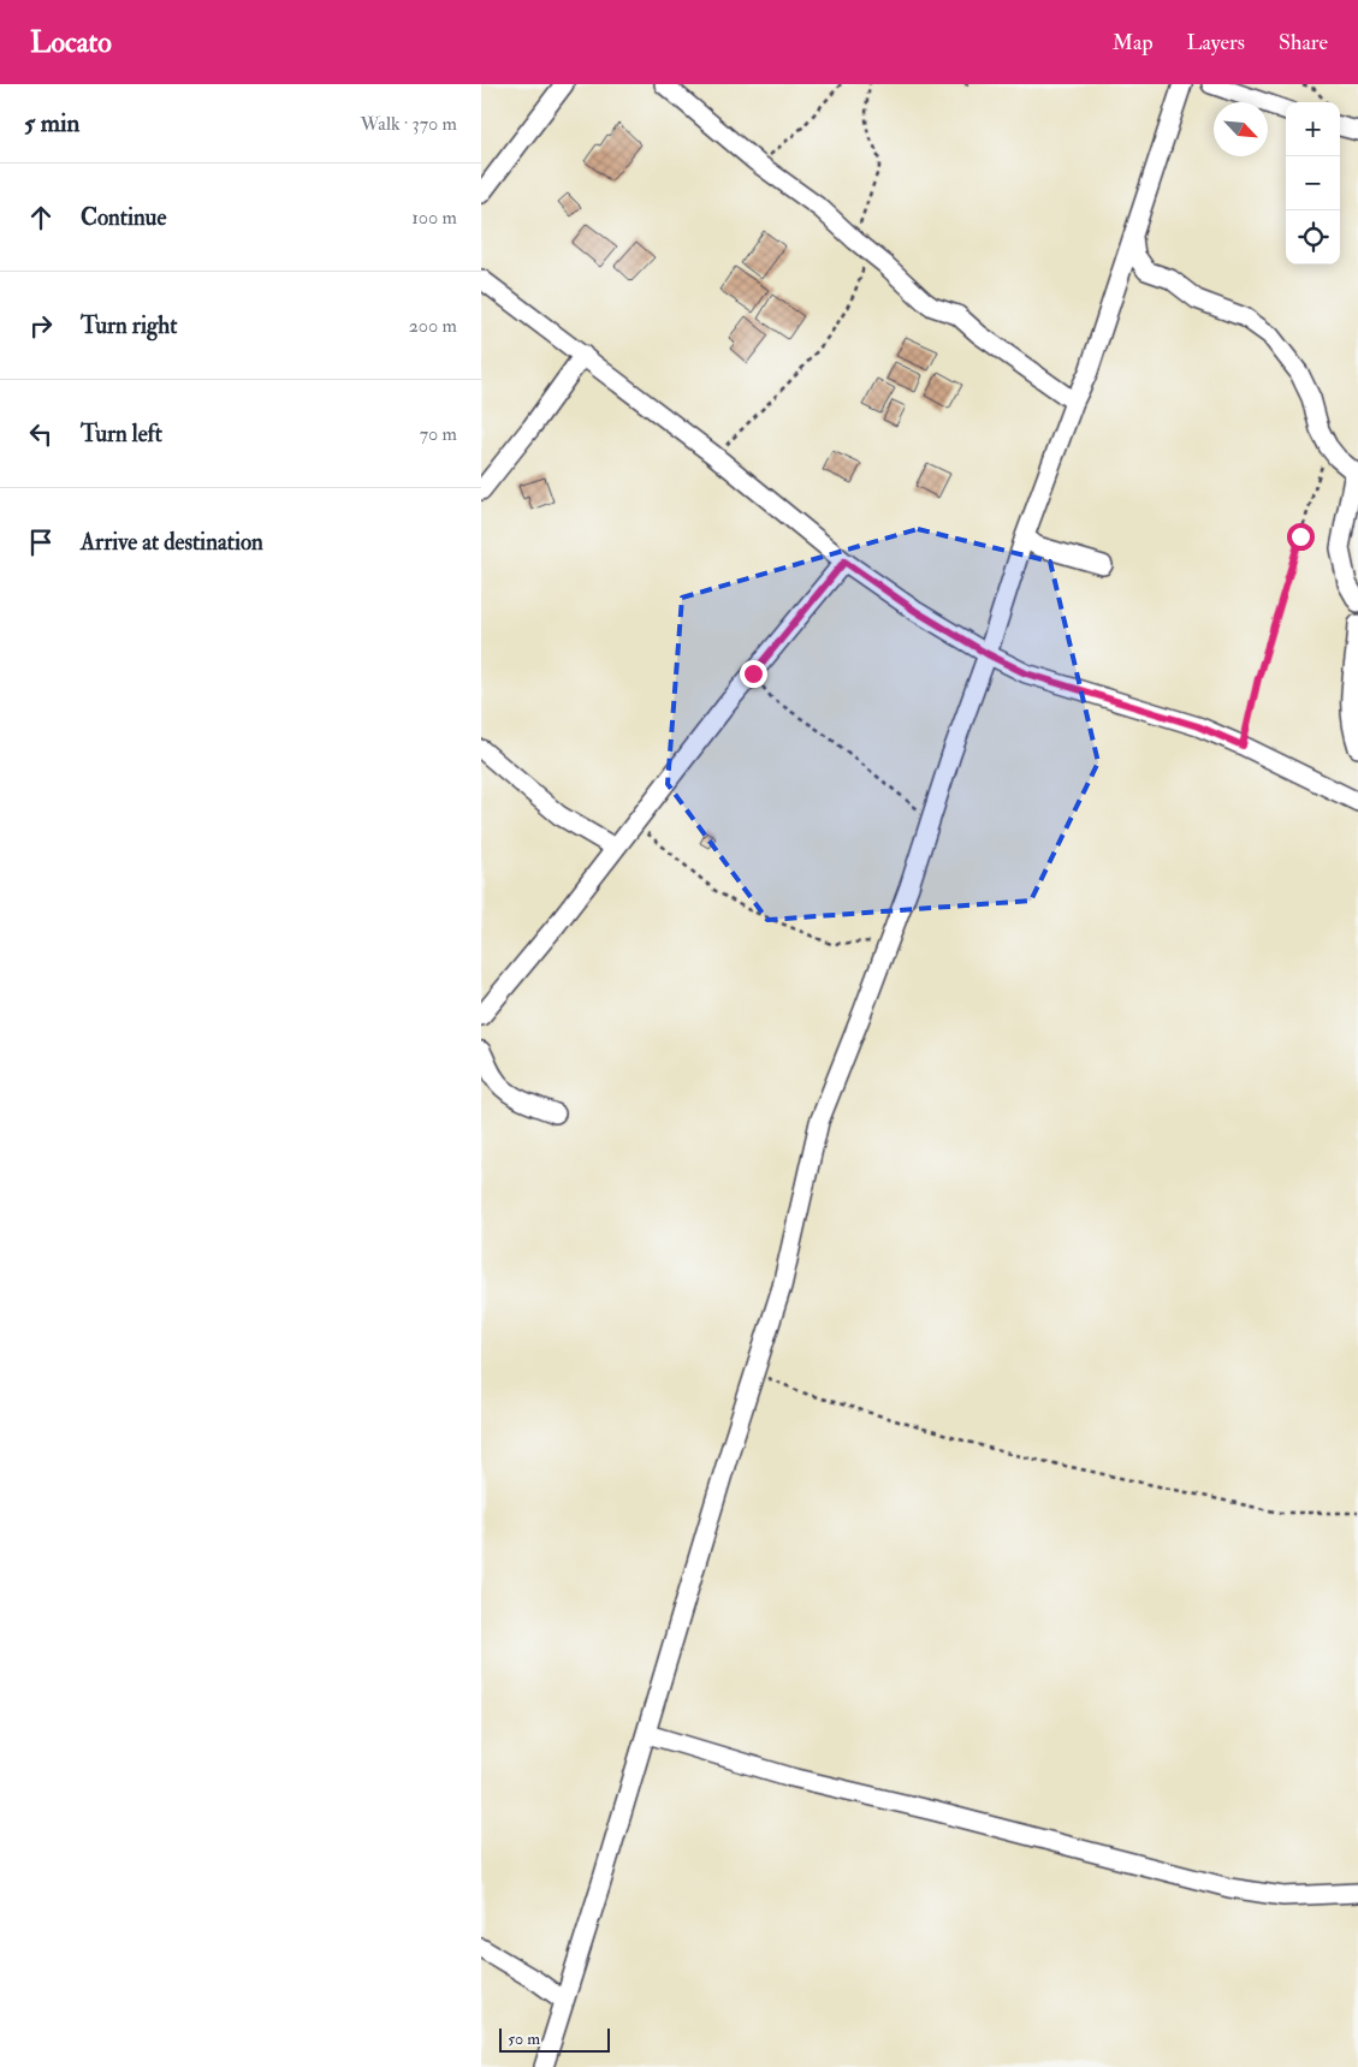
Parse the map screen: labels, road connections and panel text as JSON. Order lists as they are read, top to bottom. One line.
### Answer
{"scale_bar":"50 m","north":"bottom right","page":{"header":"Locato","nav":["Map","Layers","Share"],"heading":["5 min","Walk · 370 m"],"map_buttons":["+","−"],"list":[["Continue","100 m"],["Turn right","200 m"],["Turn left","70 m"],"Arrive at destination"],"scale":"50 m"}}
